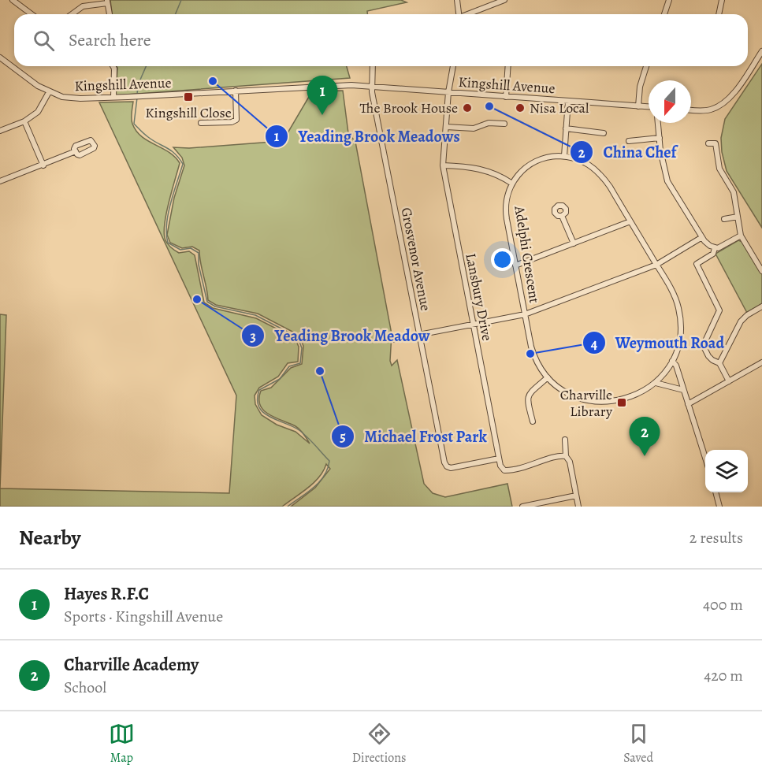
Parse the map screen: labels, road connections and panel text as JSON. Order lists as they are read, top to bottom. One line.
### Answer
{"streets":{"street":["Kingshill Avenue","Adelphi Crescent","Grosvenor Avenue","Lansbury Drive"]},"crossings":[["Kingshill Avenue","Grosvenor Avenue"],["Kingshill Avenue","Lansbury Drive"],["Grosvenor Avenue","Lansbury Drive"]],"places":{"other":["Yeading Brook Meadows","China Chef","The Brook House","Nisa Local","Yeading Brook Meadow","Weymouth Road","Michael Frost Park"],"transit":["Kingshill Close","Charville Library"]},"north":"bottom","page":{"search":"Search here","pins":["1","2"],"heading":["Nearby","2 results"],"list":[{"mark":"1","name":"Hayes R.F.C","note":"Sports · Kingshill Avenue","value":"400 m"},{"mark":"2","name":"Charville Academy","note":"School","value":"420 m"}],"nav":["Map","Directions","Saved"]}}
